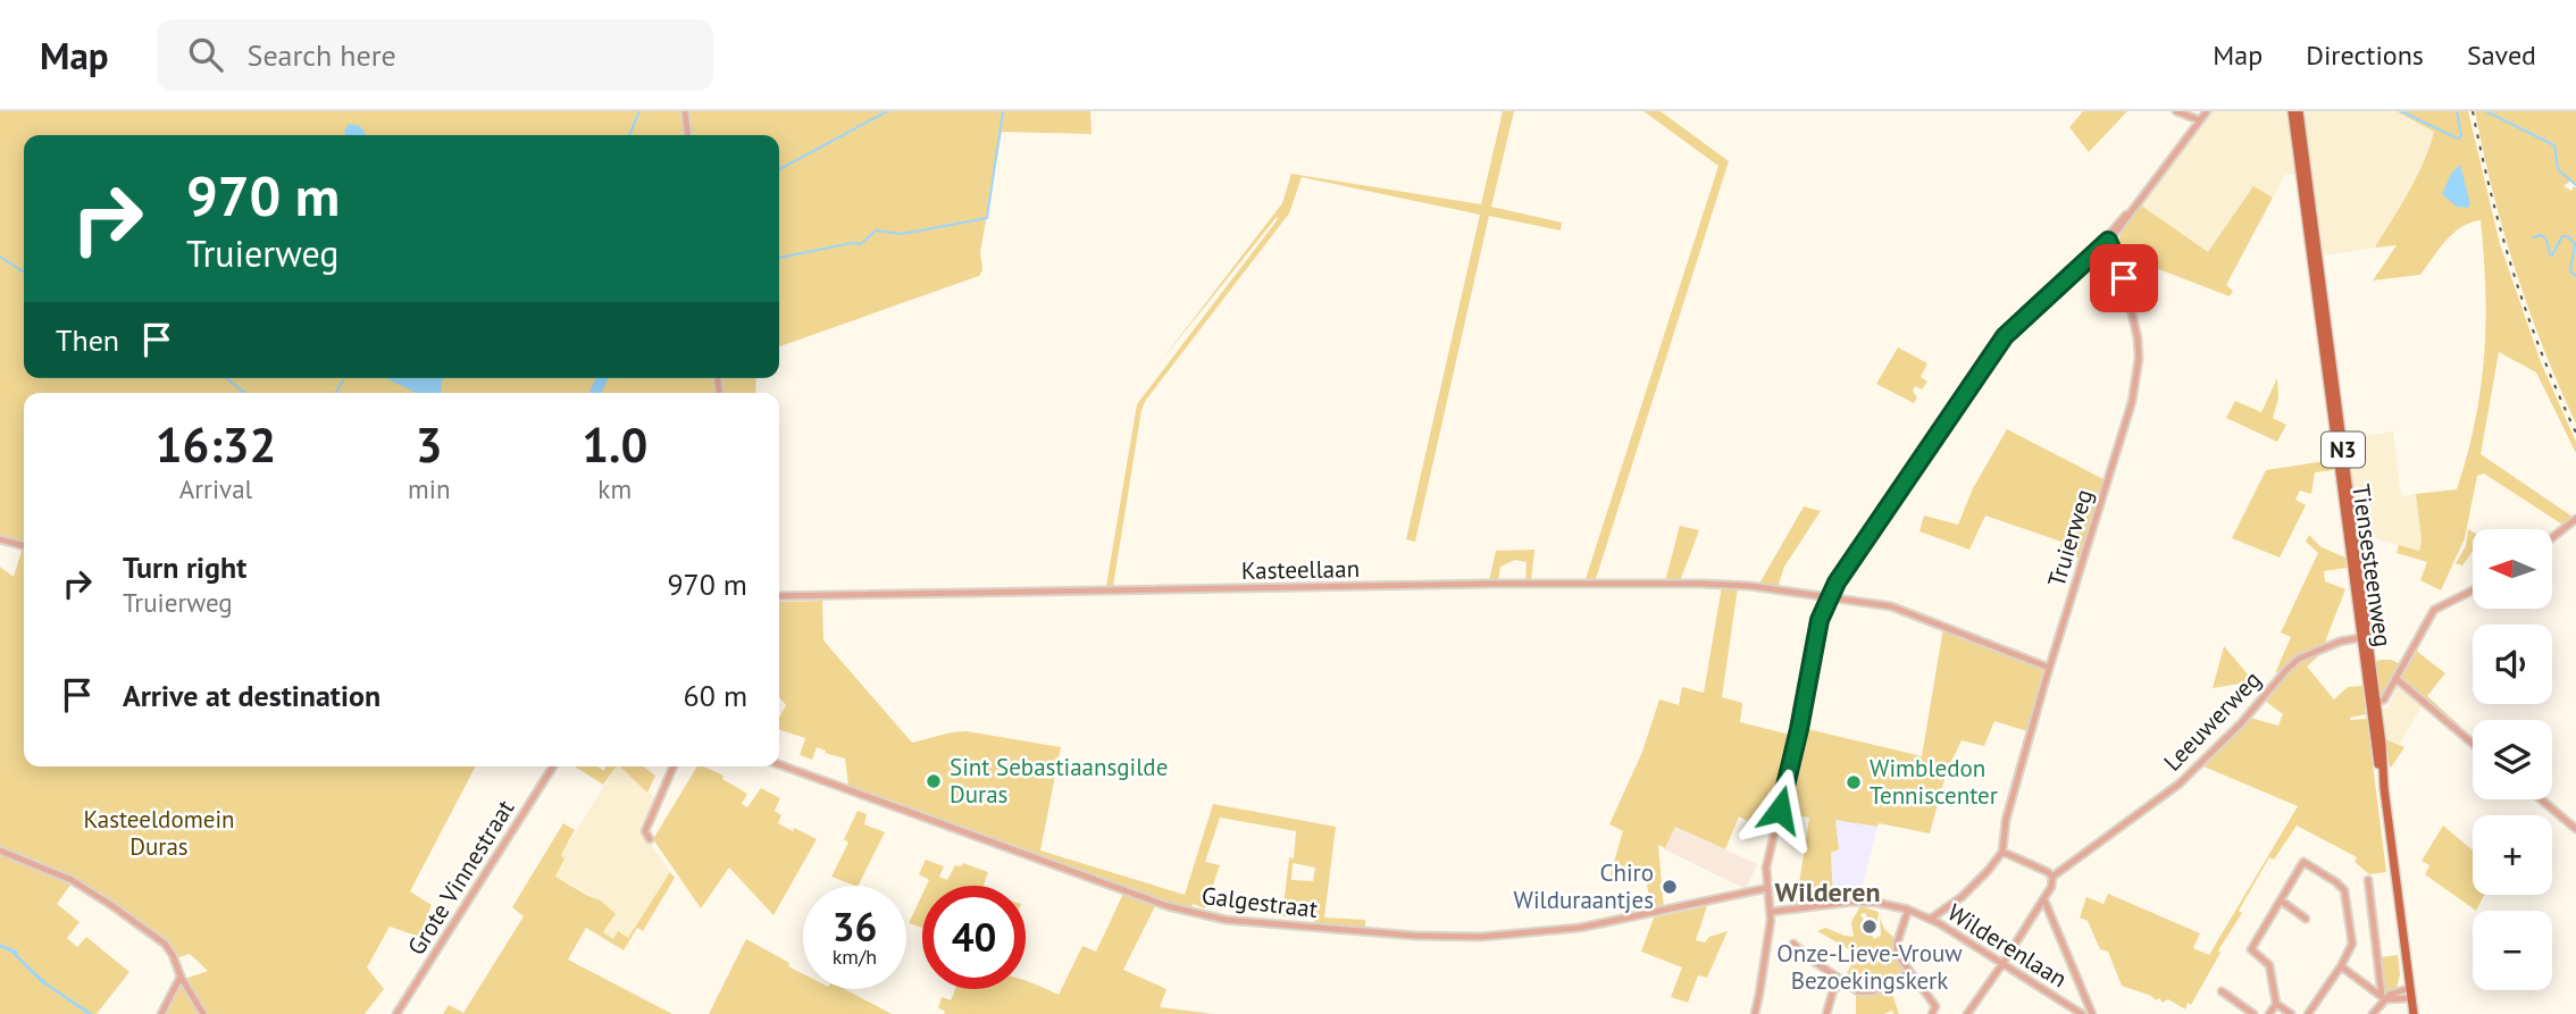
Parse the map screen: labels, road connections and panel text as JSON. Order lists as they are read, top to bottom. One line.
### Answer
{"streets":{"main road":["N3","Tiensesteenweg"],"street":["Truierweg","Kasteellaan","Leeuwerweg","Grote Vinnestraat","Galgestraat","Wilderenlaan"]},"crossings":[["Truierweg","Kasteellaan"],["Tiensesteenweg","Leeuwerweg"]],"districts":["Wilderen"],"parks":["Kasteeldomein Duras"],"places":["Sint Sebastiaansgilde Duras","Wimbledon Tenniscenter","Chiro Wilduraantjes","Onze-Lieve-Vrouw Bezoekingskerk"],"north":"left","page":{"header":"Map","search":"Search here","nav":["Map","Directions","Saved"],"turn":["970 m","Truierweg"],"then":"Then","eta":["16:32","Arrival","3","min","1.0","km"],"list":[{"name":"Turn right","note":"Truierweg","value":"970 m"},{"name":"Arrive at destination","value":"60 m"}],"map_buttons":["+","−"],"speed":"36 km/h","limit":"40"}}
